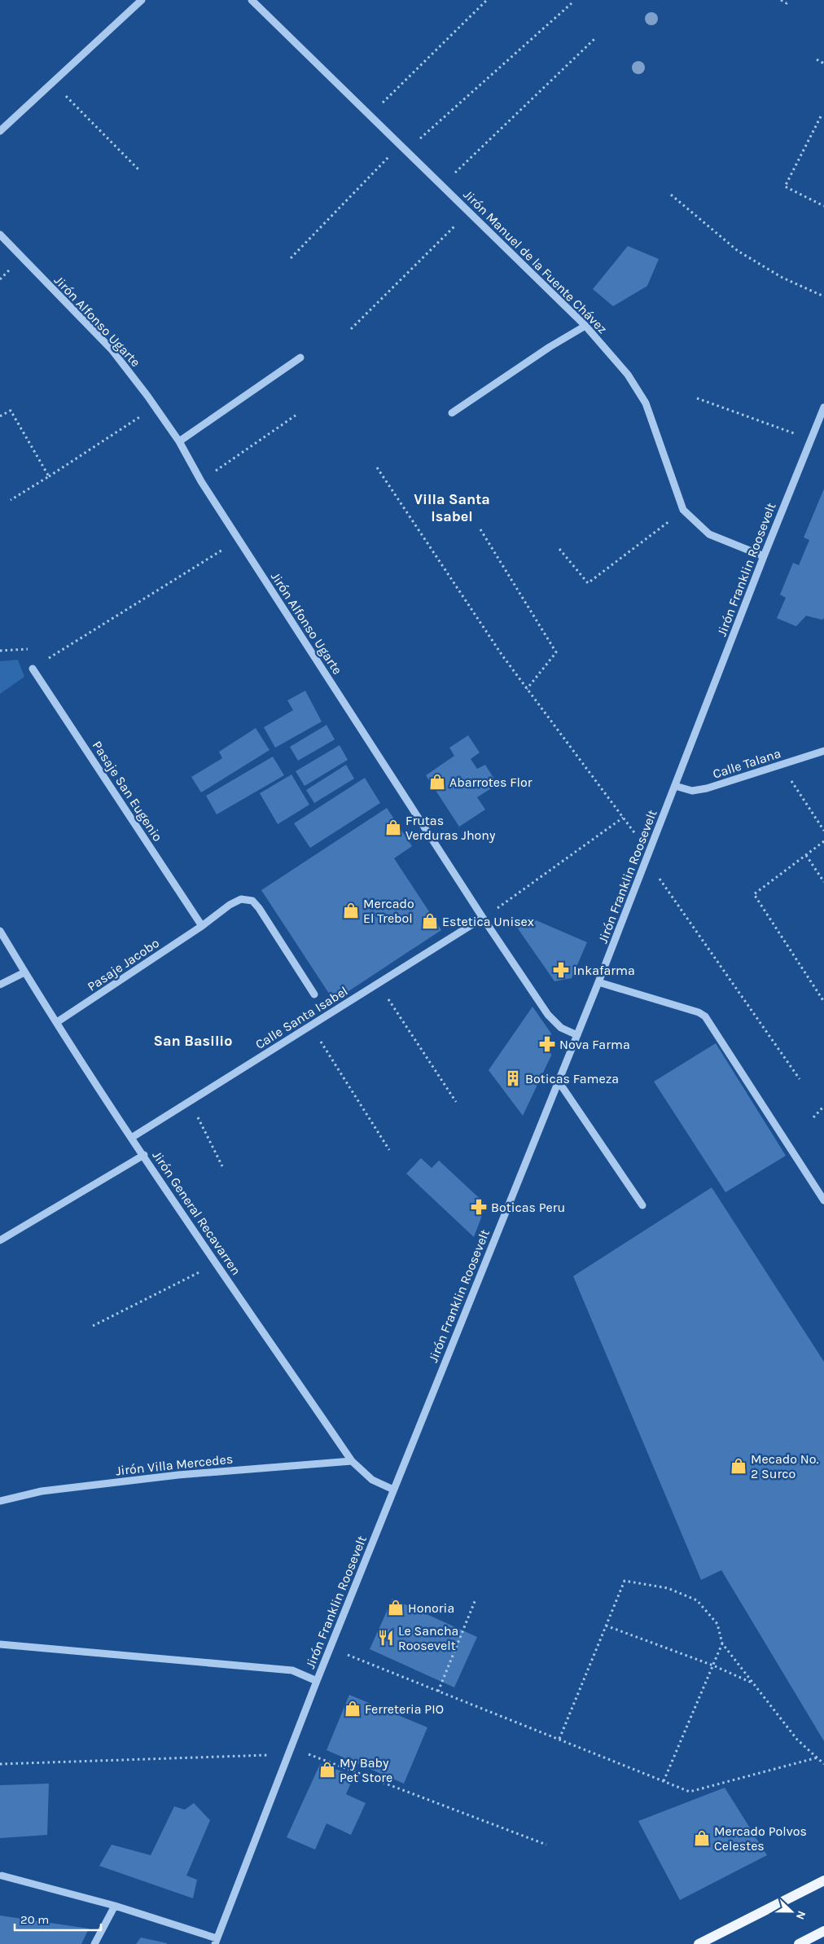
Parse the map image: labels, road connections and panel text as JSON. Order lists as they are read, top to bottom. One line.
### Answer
{"streets":{"street":["Jirón Manuel de la Fuente Chávez","Jirón Alfonso Ugarte","Jirón Franklin Roosevelt","Calle Talana","Pasaje San Eugenio","Pasaje Jacobo","Calle Santa Isabel","Jirón General Recavarren","Jirón Villa Mercedes"]},"crossings":[["Jirón Manuel de la Fuente Chávez","Jirón Franklin Roosevelt"],["Jirón Alfonso Ugarte","Jirón Franklin Roosevelt"],["Jirón Alfonso Ugarte","Calle Santa Isabel"],["Jirón Franklin Roosevelt","Calle Talana"],["Jirón Franklin Roosevelt","Jirón General Recavarren"],["Pasaje San Eugenio","Pasaje Jacobo"],["Pasaje Jacobo","Jirón General Recavarren"],["Calle Santa Isabel","Jirón General Recavarren"],["Jirón General Recavarren","Jirón Villa Mercedes"]],"districts":["Villa Santa Isabel","San Basilio"],"places":{"shop":["Abarrotes Flor","Frutas Verduras Jhony","Mercado El Trebol","Estetica Unisex","Mecado No. 2 Surco","Honoria","Ferreteria PIO","My Baby Pet Store","Mercado Polvos Celestes"],"pharmacy":["Inkafarma","Nova Farma","Boticas Peru"],"building":["Boticas Fameza"],"restaurant":["Le Sancha Roosevelt"]},"scale_bar":"20 m","north":"right"}
